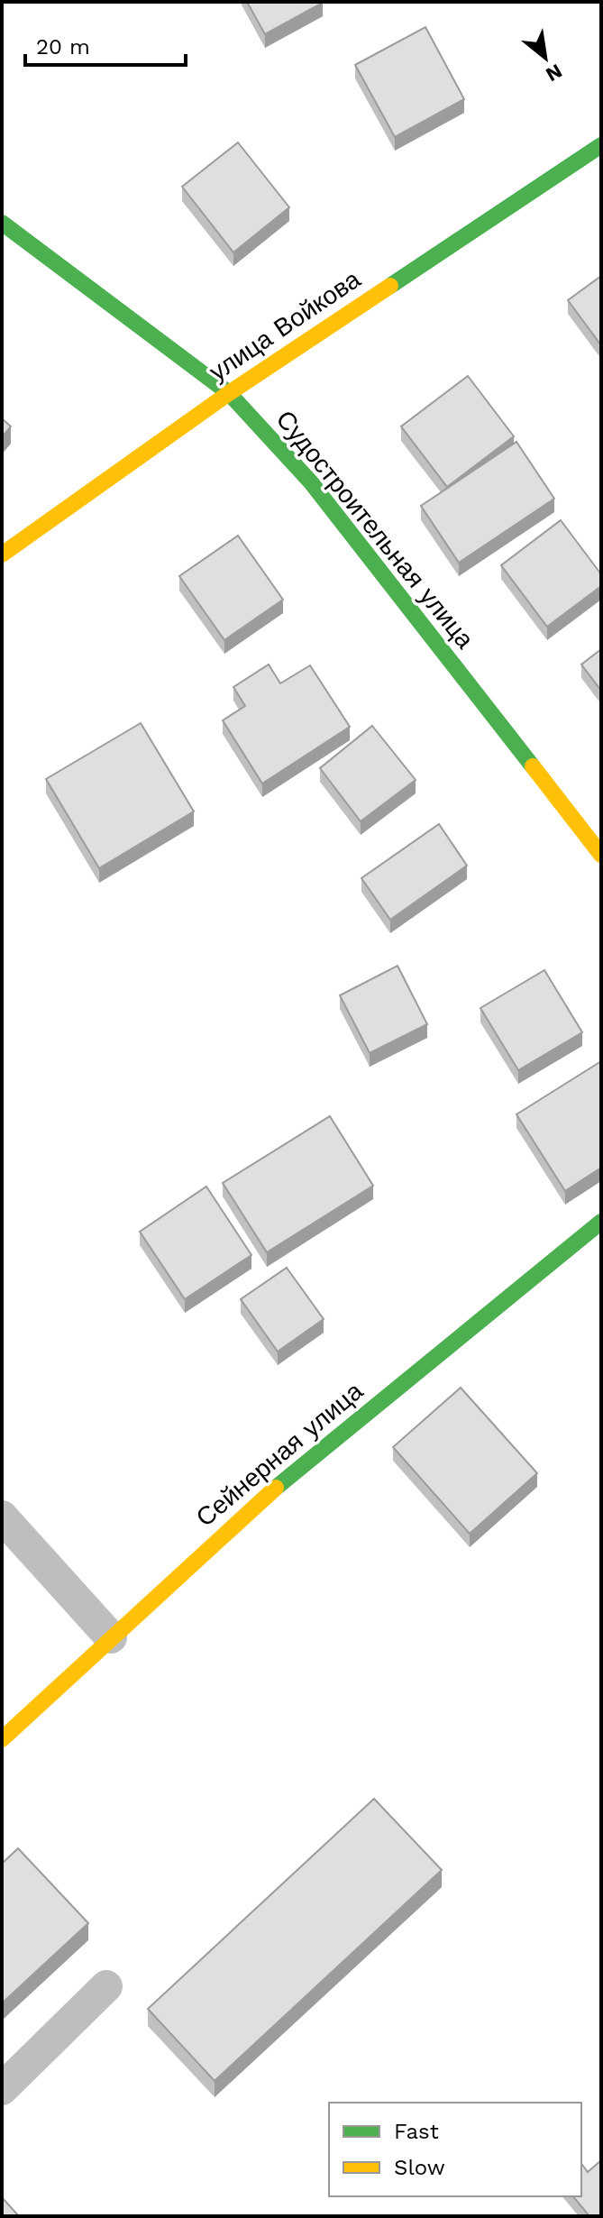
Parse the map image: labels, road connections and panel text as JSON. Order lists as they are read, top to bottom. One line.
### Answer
{"streets":{"street":["улица Войкова","Судостроительная улица","Сейнерная улица"]},"crossings":[["улица Войкова","Судостроительная улица"]],"legend":["Fast","Slow"],"scale_bar":"20 m","north":"bottom right"}
